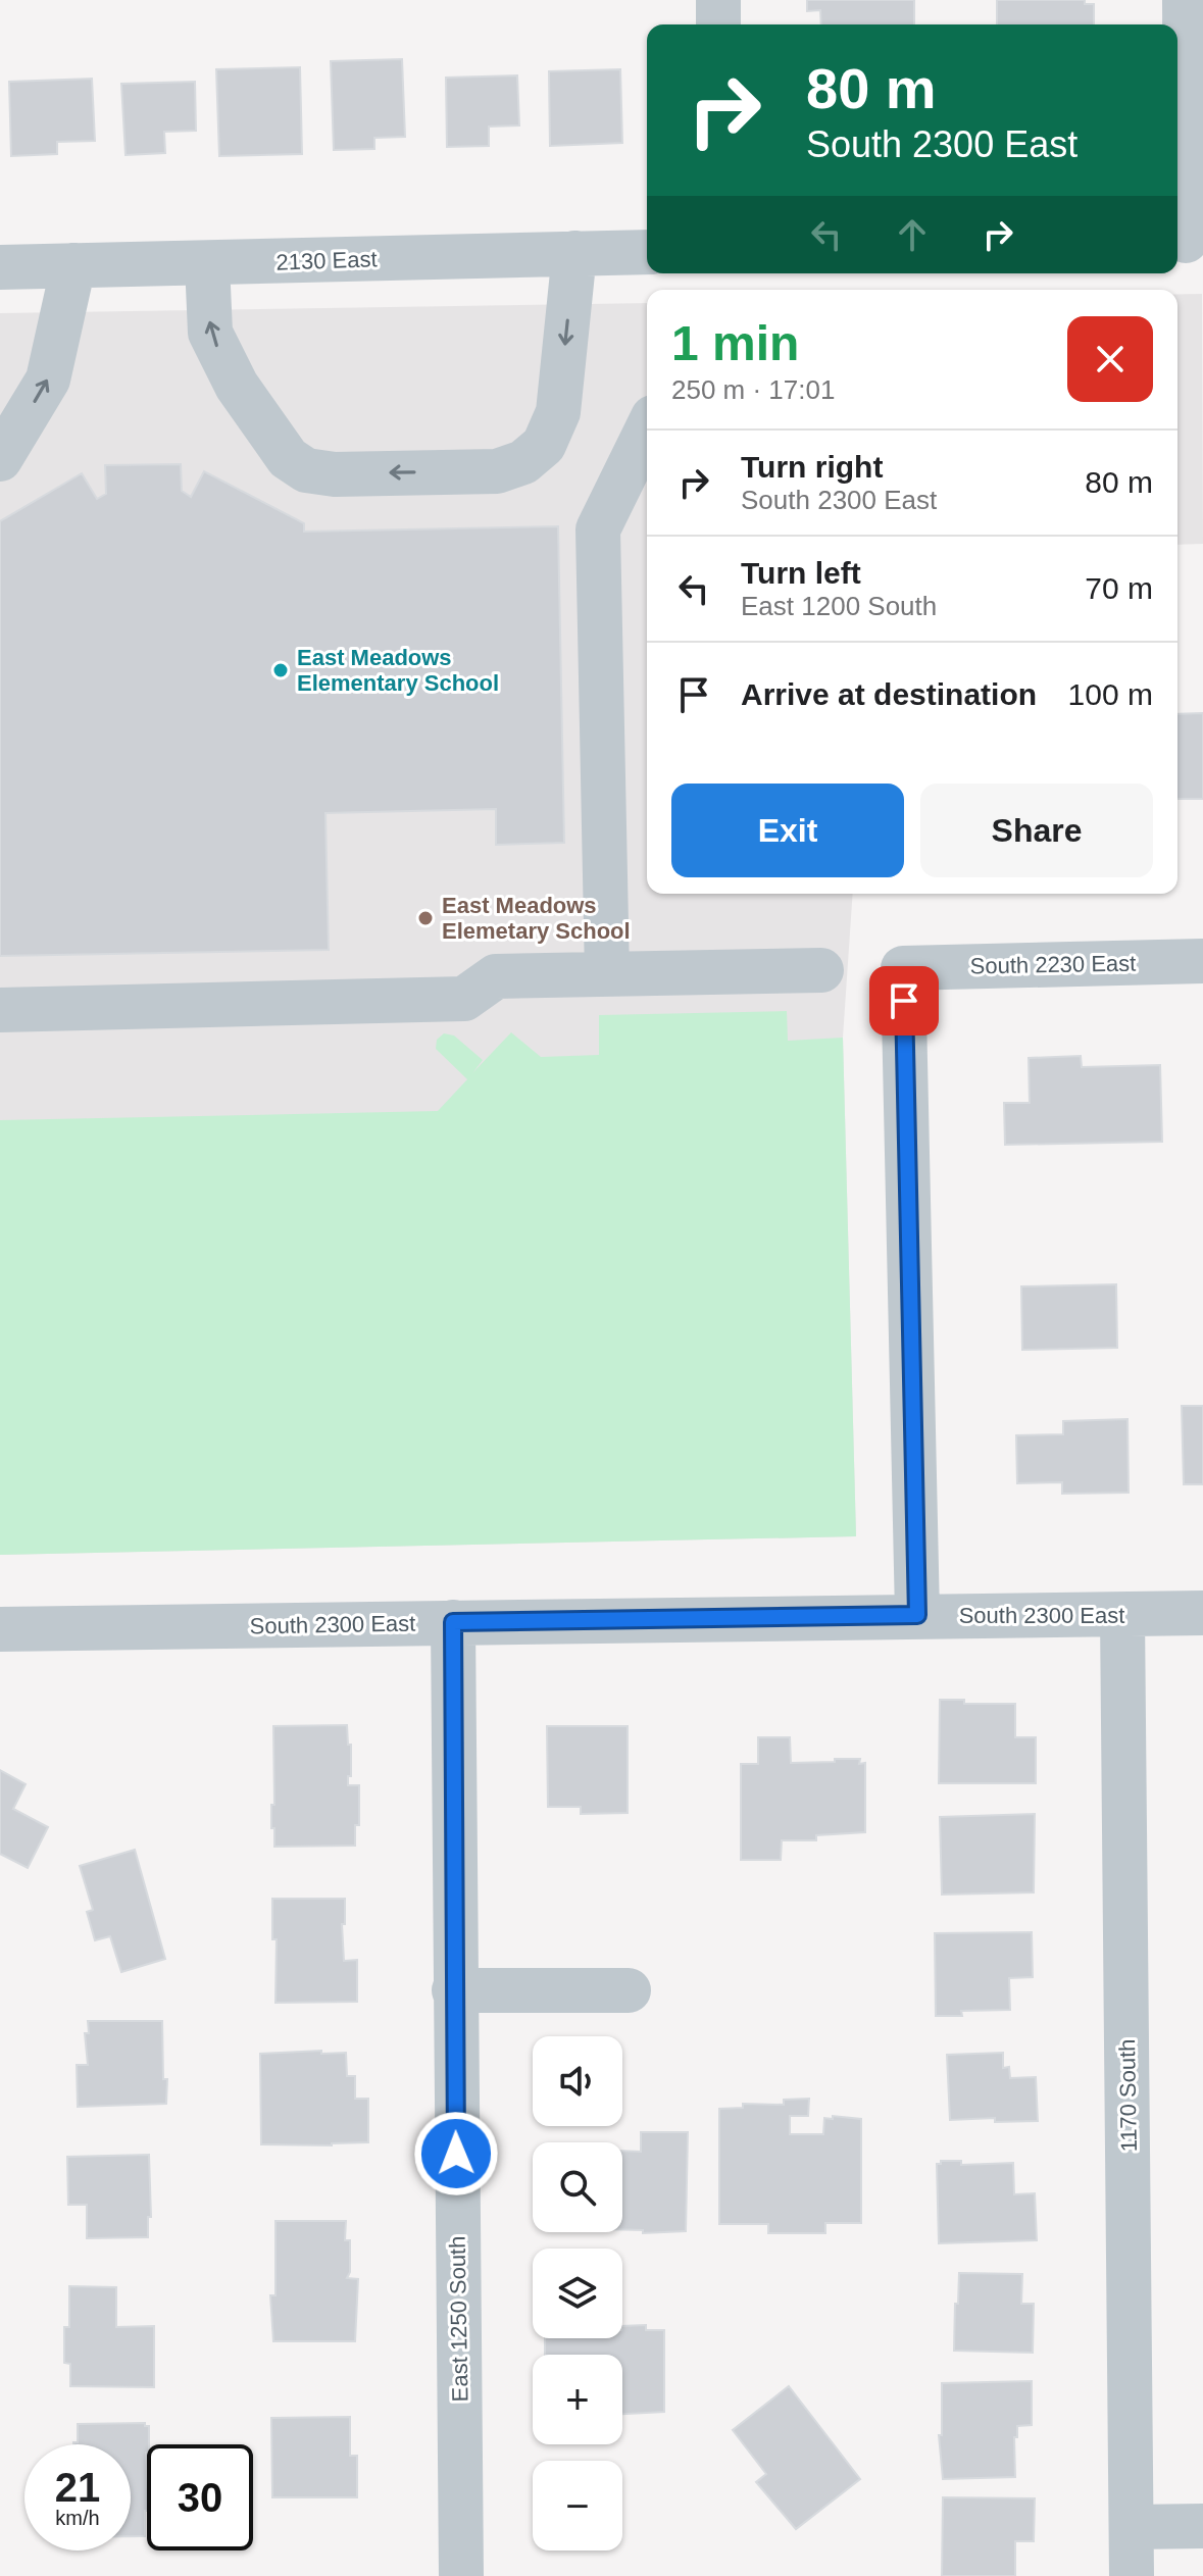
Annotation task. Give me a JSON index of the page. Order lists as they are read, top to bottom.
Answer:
{
  "streets": {
    "street": [
      "2130 East",
      "South 2230 East",
      "South 2300 East",
      "1170 South",
      "East 1250 South"
    ]
  },
  "crossings": [
    ["South 2230 East", "South 2300 East"],
    ["South 2300 East", "1170 South"],
    ["South 2300 East", "East 1250 South"]
  ],
  "places": ["East Meadows Elementary School", "East Meadows Elemetary School"],
  "page": {
    "turn": ["80 m", "South 2300 East"],
    "heading": ["1 min", "250 m · 17:01"],
    "list": [
      {
        "name": "Turn right",
        "note": "South 2300 East",
        "value": "80 m"
      },
      {
        "name": "Turn left",
        "note": "East 1200 South",
        "value": "70 m"
      },
      {
        "name": "Arrive at destination",
        "value": "100 m"
      }
    ],
    "buttons": ["Exit", "Share"],
    "map_buttons": ["+", "−"],
    "speed": "21 km/h",
    "limit": "30"
  }
}
